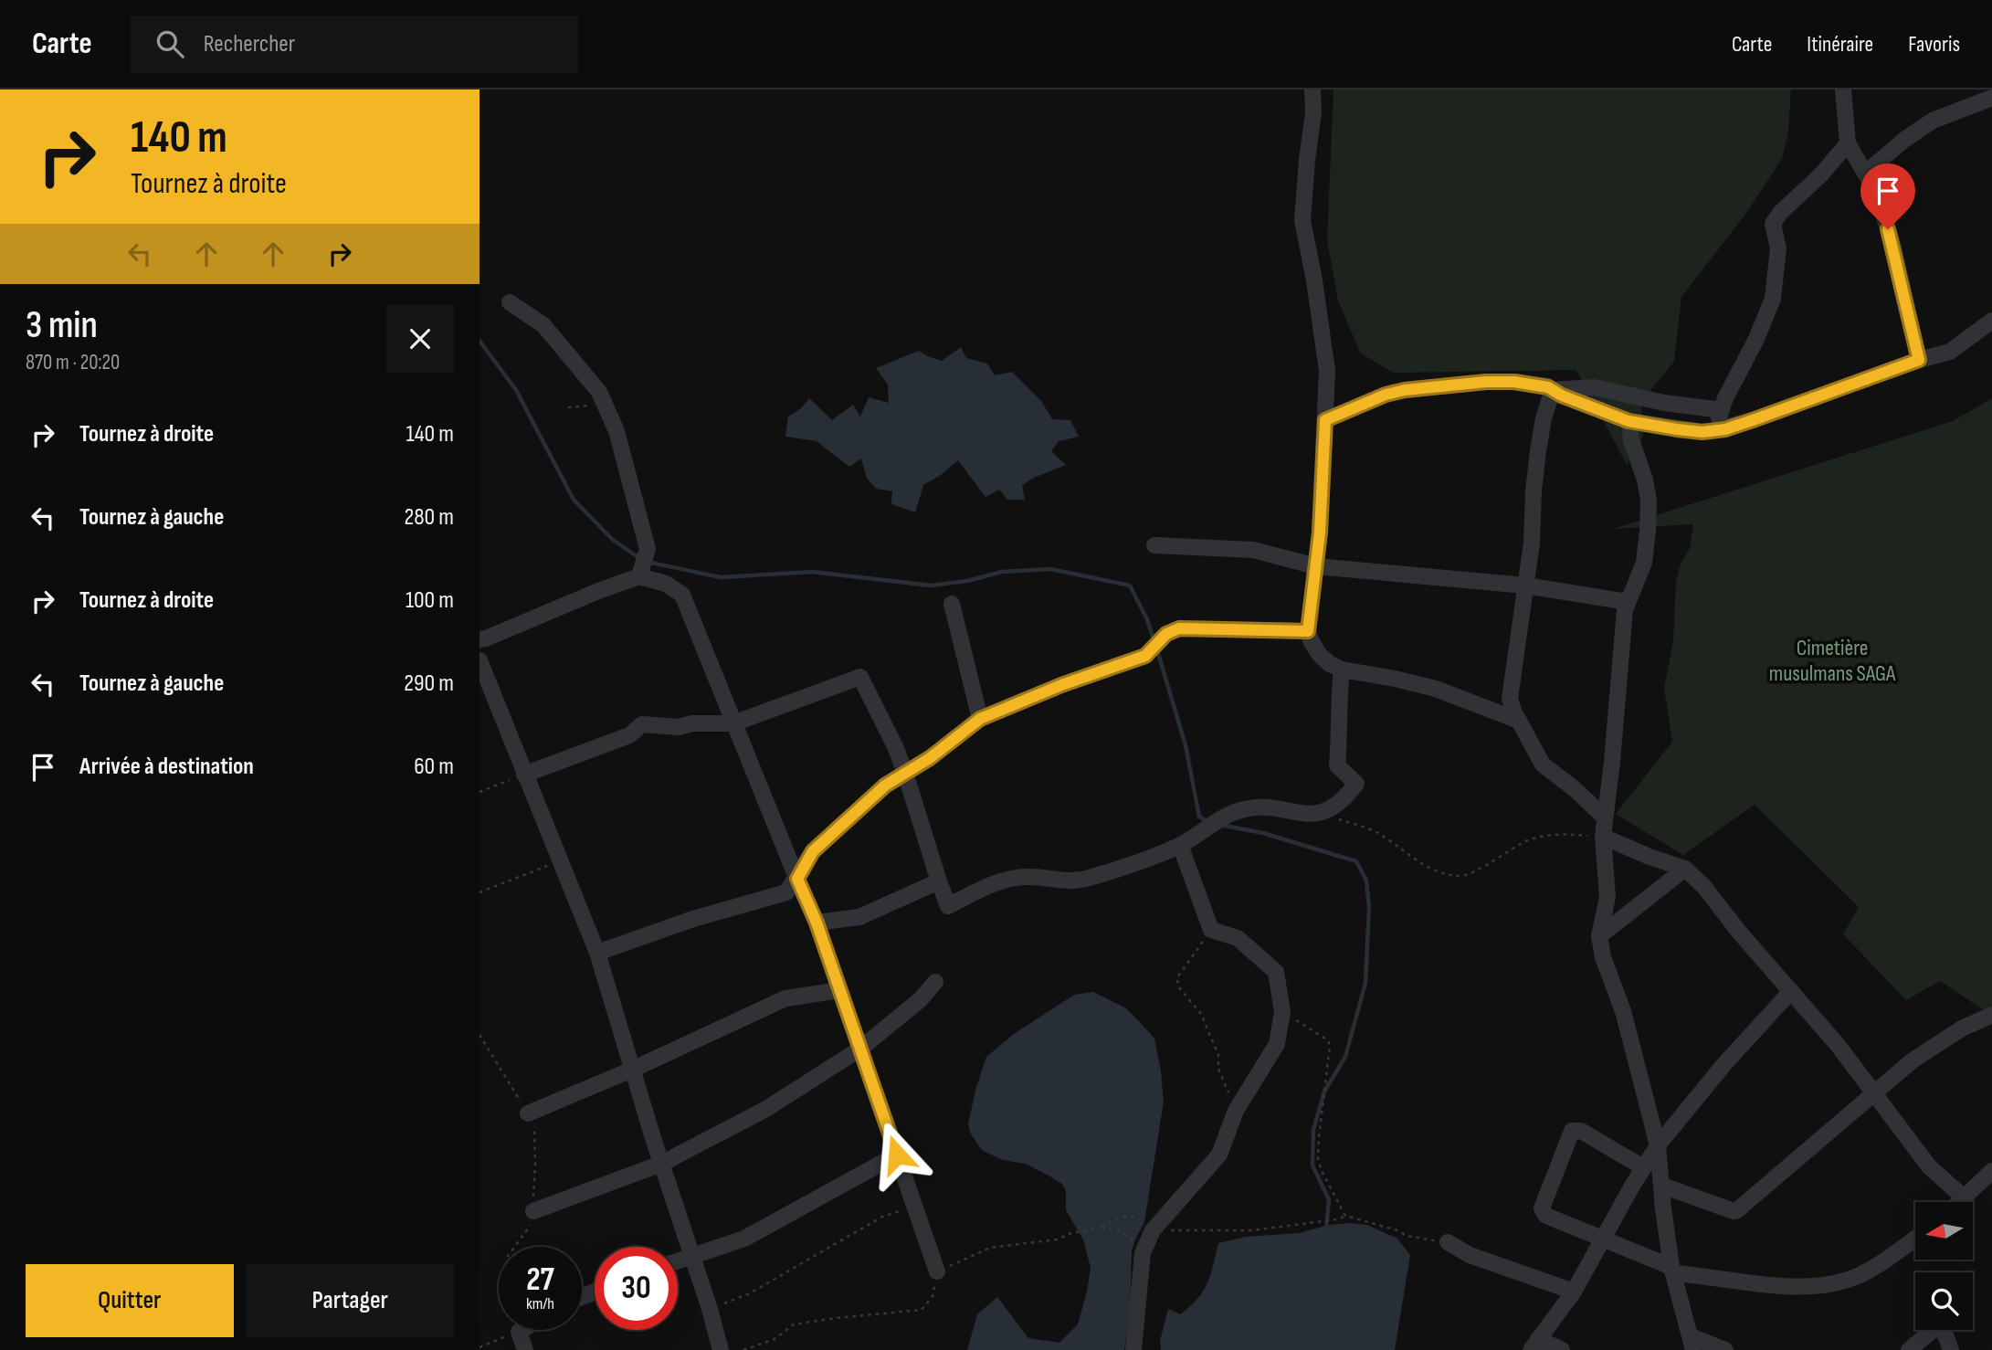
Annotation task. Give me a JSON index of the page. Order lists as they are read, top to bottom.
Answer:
{
  "parks": ["Cimetière musulmans SAGA"],
  "north": "left",
  "page": {
    "header": "Carte",
    "search": "Rechercher",
    "nav": ["Carte", "Itinéraire", "Favoris"],
    "turn": ["140 m", "Tournez à droite"],
    "heading": ["3 min", "870 m · 20:20"],
    "list": [
      {
        "name": "Tournez à droite",
        "value": "140 m"
      },
      {
        "name": "Tournez à gauche",
        "value": "280 m"
      },
      {
        "name": "Tournez à droite",
        "value": "100 m"
      },
      {
        "name": "Tournez à gauche",
        "value": "290 m"
      },
      {
        "name": "Arrivée à destination",
        "value": "60 m"
      }
    ],
    "speed": "27 km/h",
    "limit": "30",
    "buttons": ["Quitter", "Partager"]
  }
}
